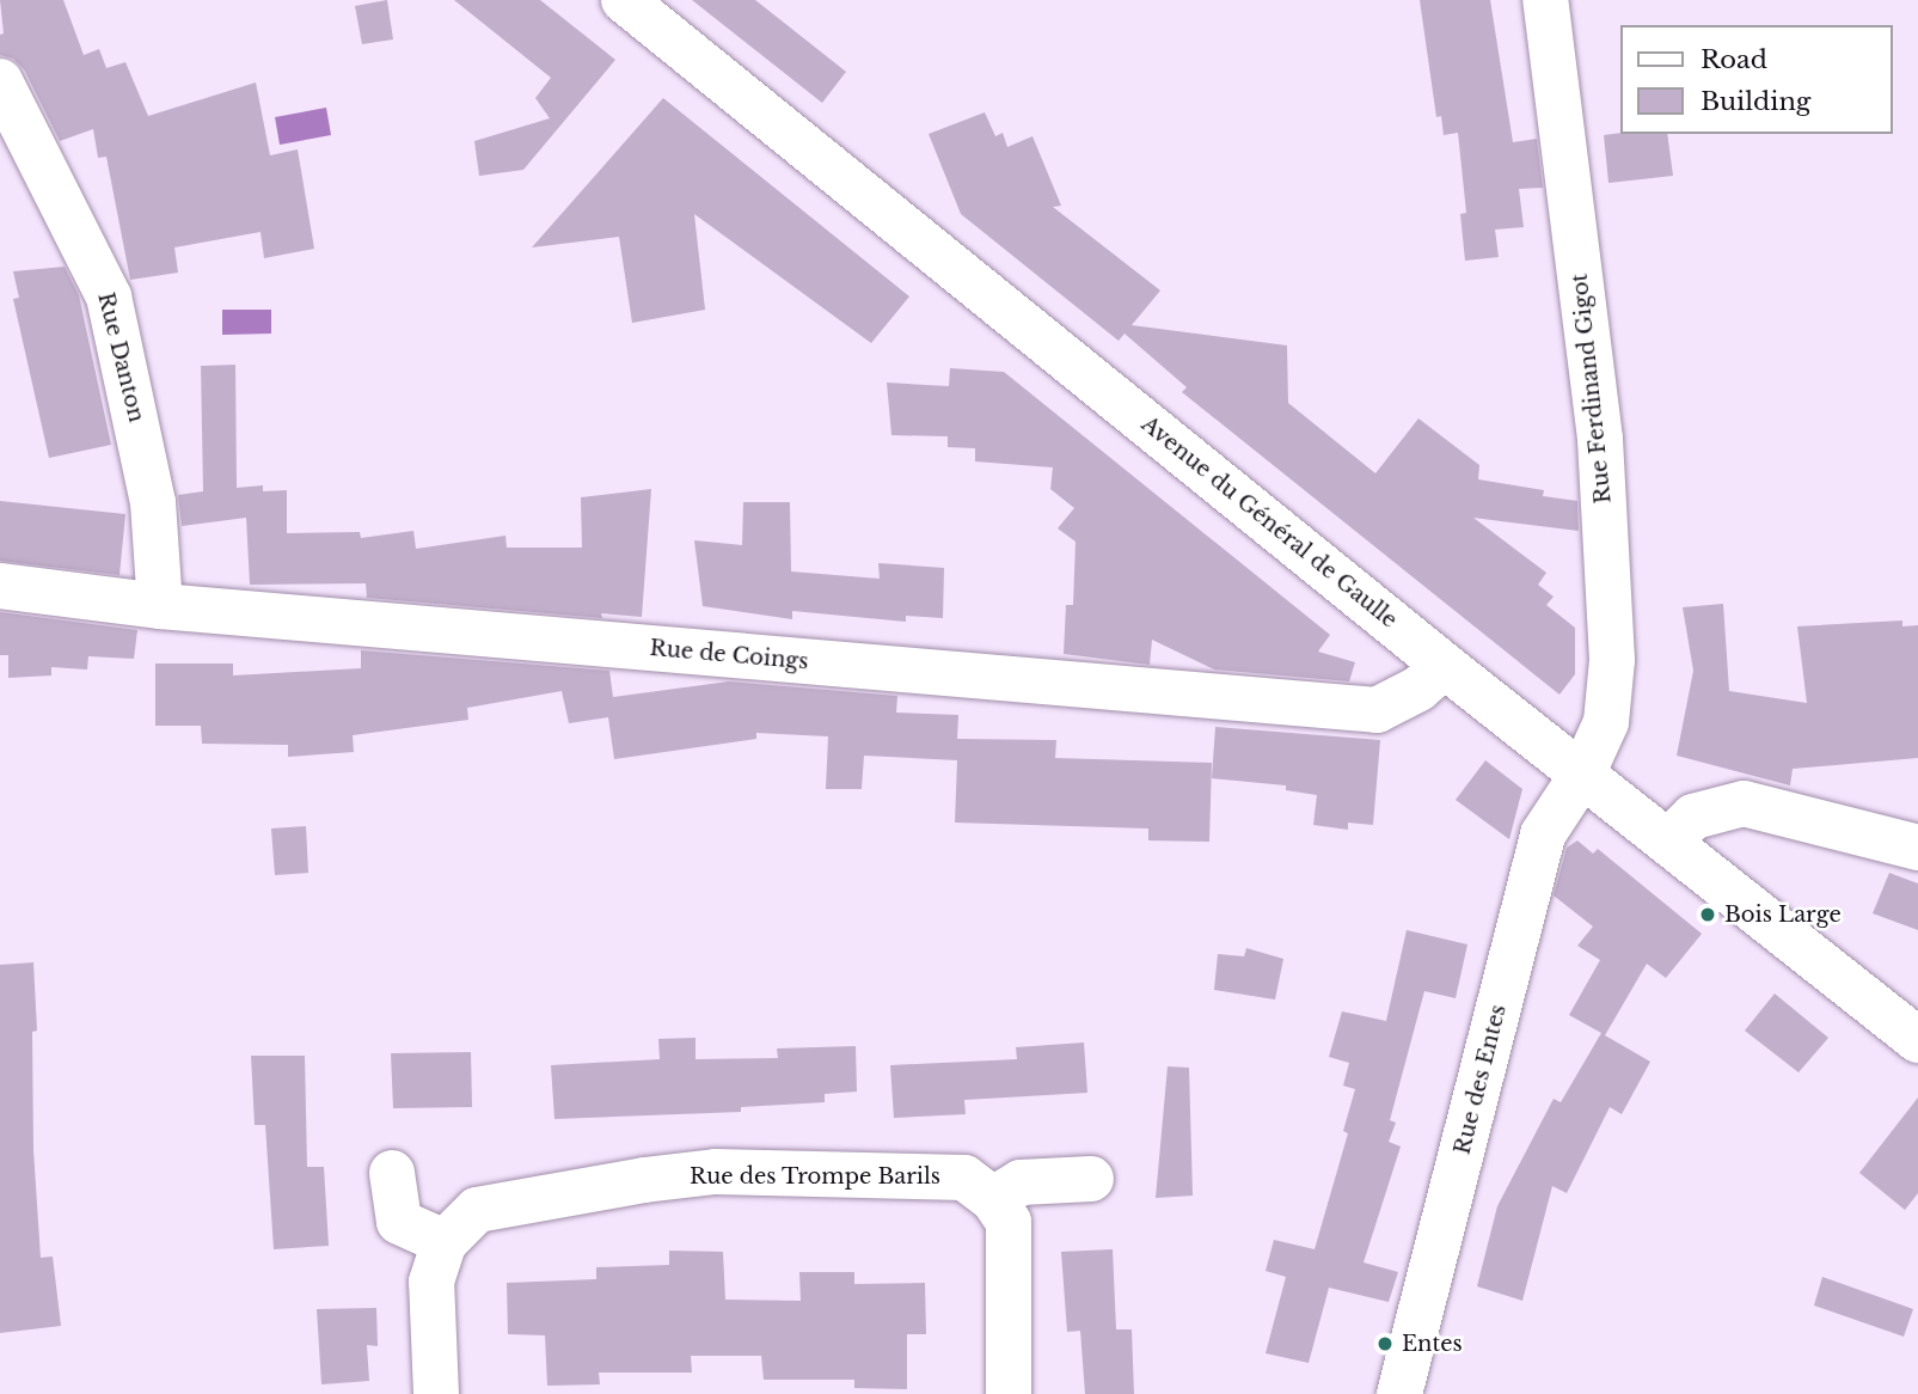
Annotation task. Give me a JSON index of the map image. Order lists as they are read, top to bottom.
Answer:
{
  "streets": {
    "street": [
      "Rue Danton",
      "Rue Ferdinand Gigot",
      "Avenue du Général de Gaulle",
      "Rue de Coings",
      "Rue des Entes",
      "Rue des Trompe Barils"
    ]
  },
  "crossings": [
    ["Rue Danton", "Rue de Coings"],
    ["Rue Ferdinand Gigot", "Avenue du Général de Gaulle"],
    ["Rue Ferdinand Gigot", "Rue des Entes"],
    ["Avenue du Général de Gaulle", "Rue de Coings"],
    ["Avenue du Général de Gaulle", "Rue des Entes"]
  ],
  "places": ["Bois Large", "Entes"],
  "legend": ["Road", "Building"]
}
